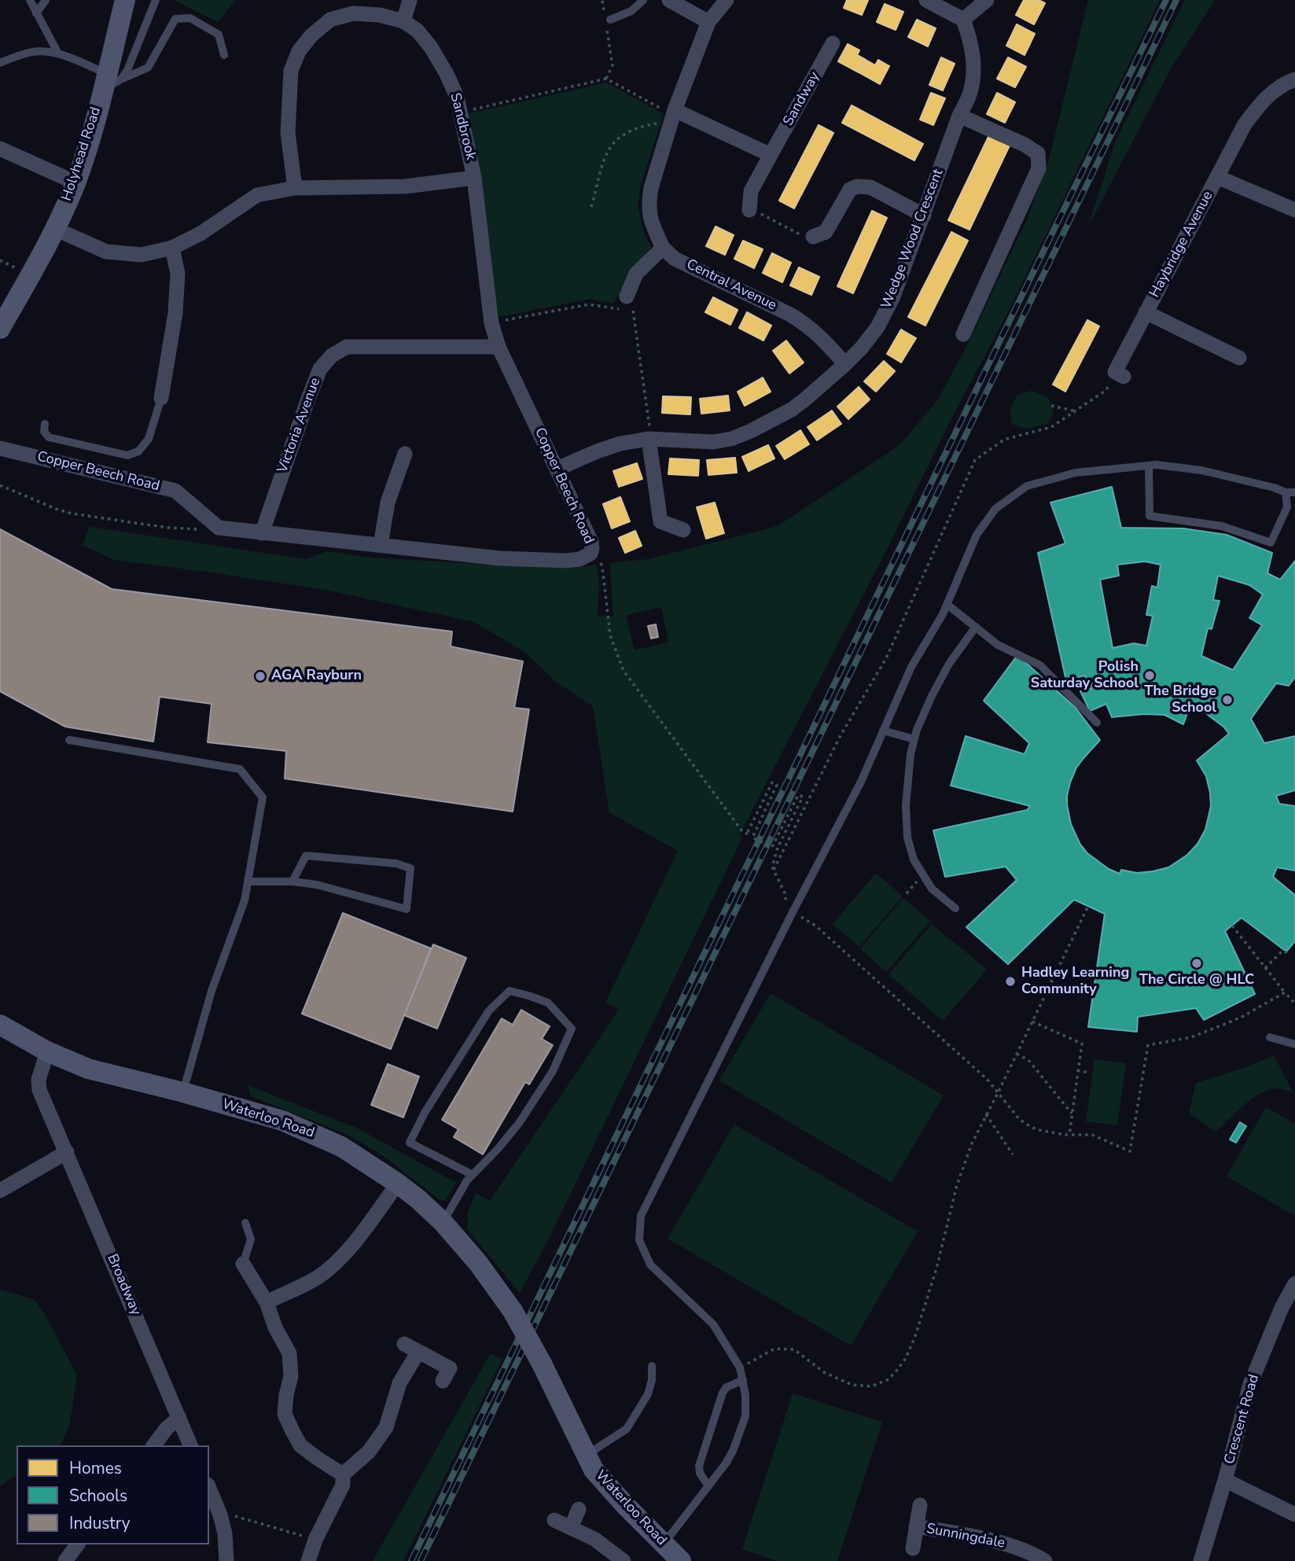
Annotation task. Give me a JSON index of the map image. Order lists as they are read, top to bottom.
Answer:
{
  "streets": {
    "street": [
      "Sandway",
      "Sandbrook",
      "Holyhead Road",
      "Wedge Wood Crescent",
      "Haybridge Avenue",
      "Central Avenue",
      "Victoria Avenue",
      "Copper Beech Road",
      "Waterloo Road",
      "Broadway",
      "Crescent Road",
      "Sunningdale"
    ]
  },
  "crossings": [
    ["Sandbrook", "Holyhead Road"],
    ["Sandbrook", "Victoria Avenue"],
    ["Sandbrook", "Copper Beech Road"],
    ["Wedge Wood Crescent", "Central Avenue"],
    ["Wedge Wood Crescent", "Copper Beech Road"],
    ["Victoria Avenue", "Copper Beech Road"],
    ["Waterloo Road", "Broadway"]
  ],
  "places": [
    "Polish Saturday School",
    "AGA Rayburn",
    "The Bridge School",
    "The Circle @ HLC",
    "Hadley Learning Community"
  ],
  "legend": ["Homes", "Schools", "Industry"]
}
